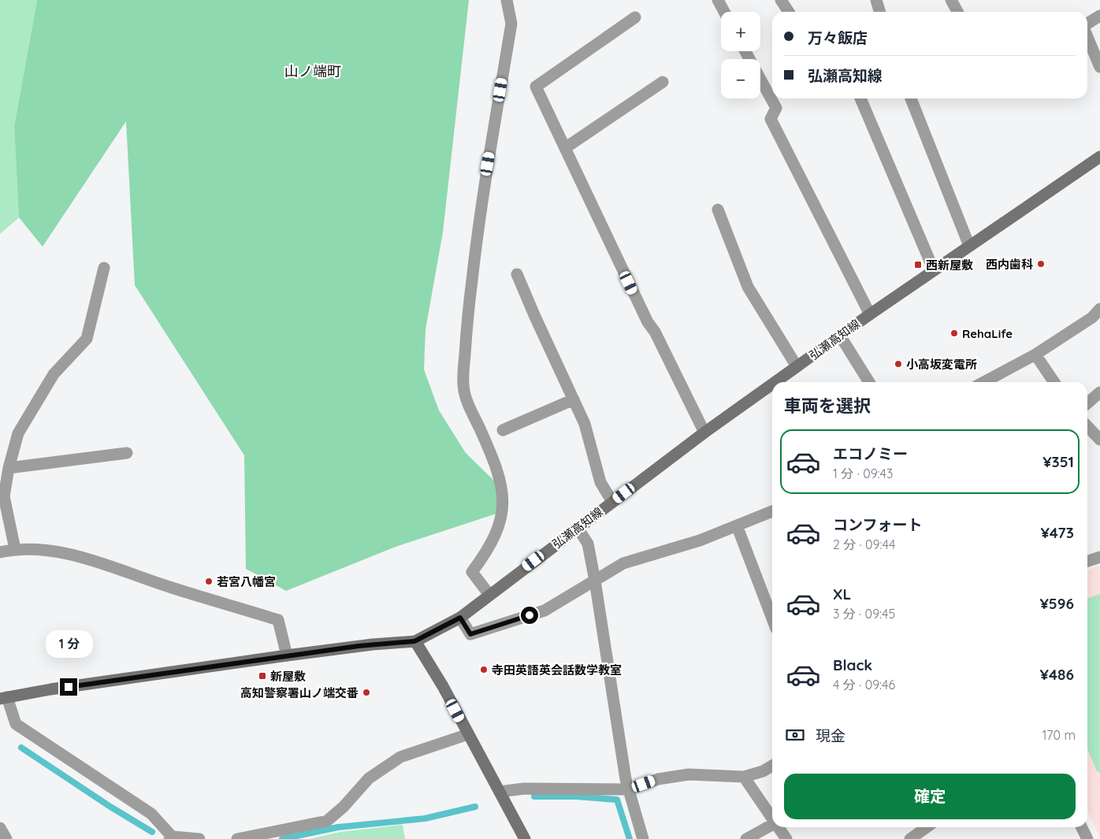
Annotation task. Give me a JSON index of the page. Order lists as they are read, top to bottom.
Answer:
{
  "streets": {
    "main road": ["弘瀬高知線"]
  },
  "districts": ["山ノ端町"],
  "places": {
    "other": [
      "西内歯科",
      "RehaLife",
      "小高坂変電所",
      "若宮八幡宮",
      "寺田英語英会話数学教室",
      "高知警察署山ノ端交番"
    ],
    "transit": ["西新屋敷", "新屋敷"]
  },
  "page": {
    "map_buttons": ["+", "−"],
    "banner": ["万々飯店", "弘瀬高知線"],
    "heading": "車両を選択",
    "list": [
      {
        "name": "エコノミー",
        "note": "1 分 · 09:43",
        "value": "¥351"
      },
      {
        "name": "コンフォート",
        "note": "2 分 · 09:44",
        "value": "¥473"
      },
      {
        "name": "XL",
        "note": "3 分 · 09:45",
        "value": "¥596"
      },
      {
        "name": "Black",
        "note": "4 分 · 09:46",
        "value": "¥486"
      }
    ],
    "bubble": "1 分",
    "pay": ["現金", "170 m"],
    "buttons": "確定"
  }
}
